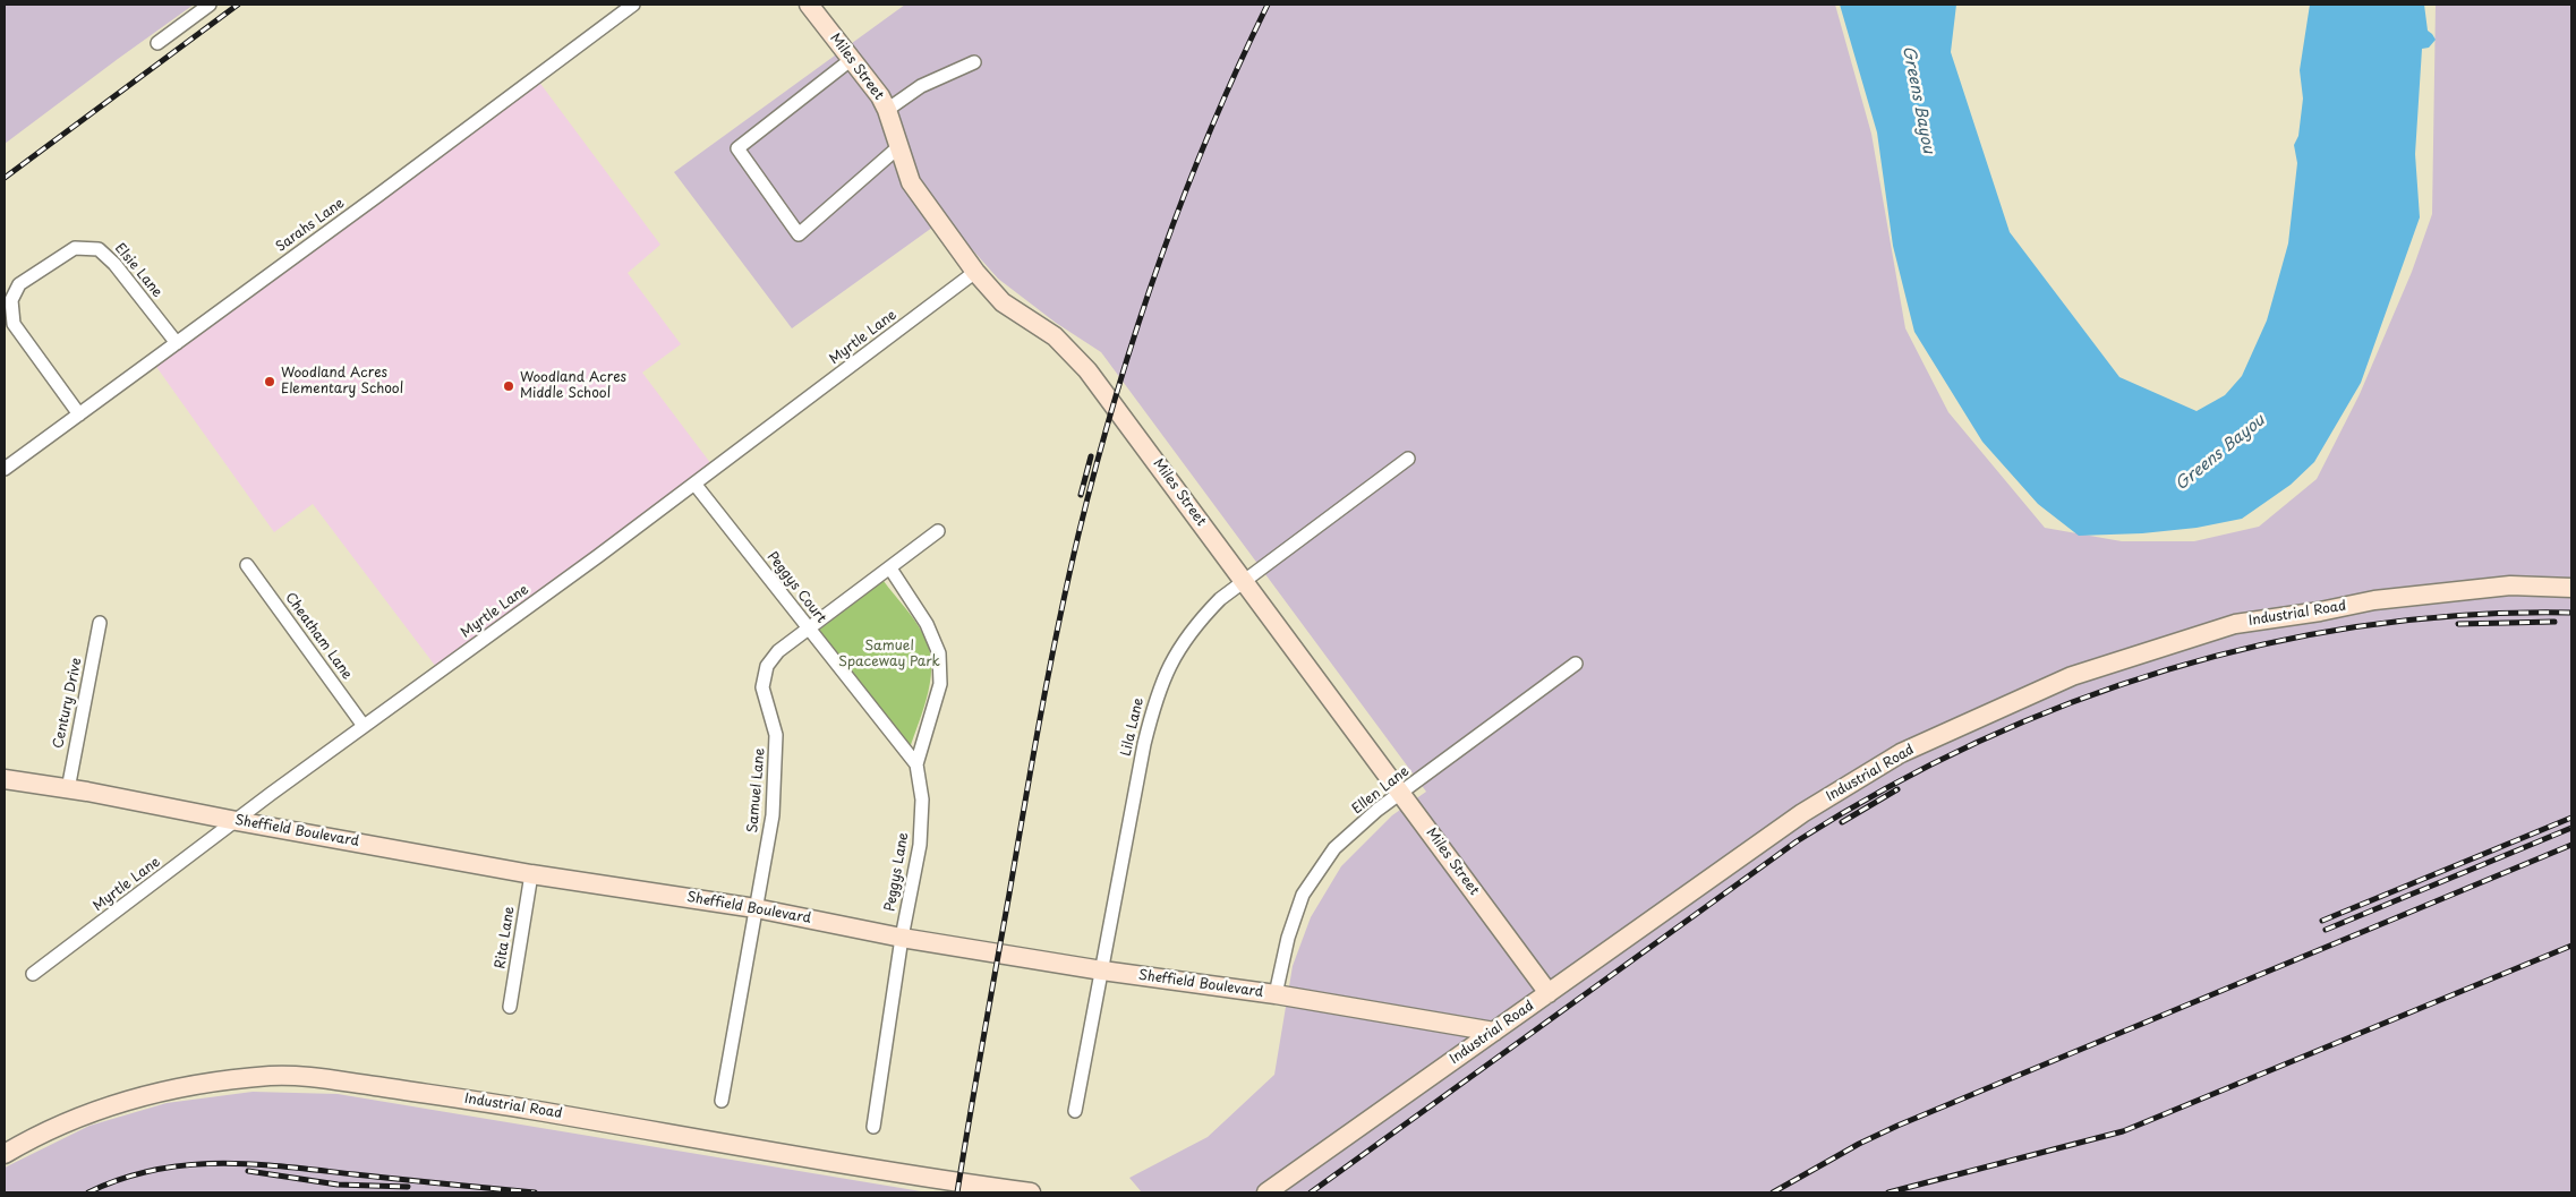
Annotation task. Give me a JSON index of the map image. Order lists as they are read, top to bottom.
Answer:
{
  "streets": {
    "street": [
      "Miles Street",
      "Sarahs Lane",
      "Elsie Lane",
      "Myrtle Lane",
      "Peggys Court",
      "Industrial Road",
      "Cheatham Lane",
      "Century Drive",
      "Lila Lane",
      "Samuel Lane",
      "Ellen Lane",
      "Sheffield Boulevard",
      "Peggys Lane",
      "Rita Lane"
    ]
  },
  "crossings": [
    ["Miles Street", "Myrtle Lane"],
    ["Miles Street", "Industrial Road"],
    ["Miles Street", "Lila Lane"],
    ["Miles Street", "Ellen Lane"],
    ["Sarahs Lane", "Elsie Lane"],
    ["Myrtle Lane", "Peggys Court"],
    ["Myrtle Lane", "Cheatham Lane"],
    ["Myrtle Lane", "Sheffield Boulevard"],
    ["Peggys Court", "Samuel Lane"],
    ["Peggys Court", "Peggys Lane"],
    ["Industrial Road", "Sheffield Boulevard"],
    ["Century Drive", "Sheffield Boulevard"],
    ["Lila Lane", "Sheffield Boulevard"],
    ["Samuel Lane", "Sheffield Boulevard"],
    ["Samuel Lane", "Peggys Lane"],
    ["Ellen Lane", "Sheffield Boulevard"],
    ["Sheffield Boulevard", "Peggys Lane"],
    ["Sheffield Boulevard", "Rita Lane"]
  ],
  "water": ["Greens Bayou"],
  "parks": ["Samuel Spaceway Park"],
  "places": ["Woodland Acres Elementary School", "Woodland Acres Middle School"]
}
